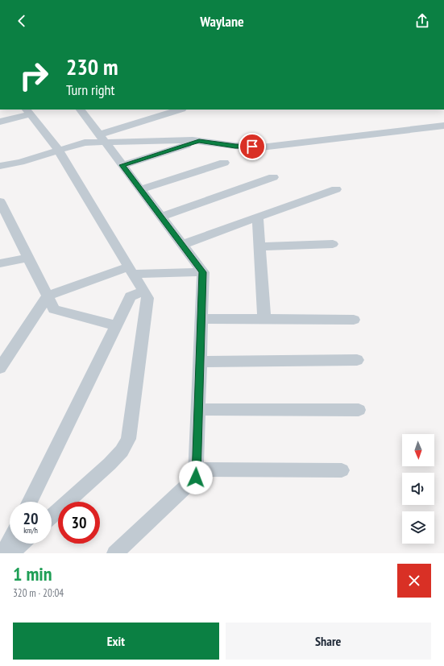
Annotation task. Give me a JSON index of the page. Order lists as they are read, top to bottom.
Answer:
{
  "north": "bottom",
  "page": {
    "header": "Waylane",
    "turn": ["230 m", "Turn right"],
    "speed": "20 km/h",
    "limit": "30",
    "heading": ["1 min", "320 m · 20:04"],
    "buttons": ["Exit", "Share"]
  }
}
